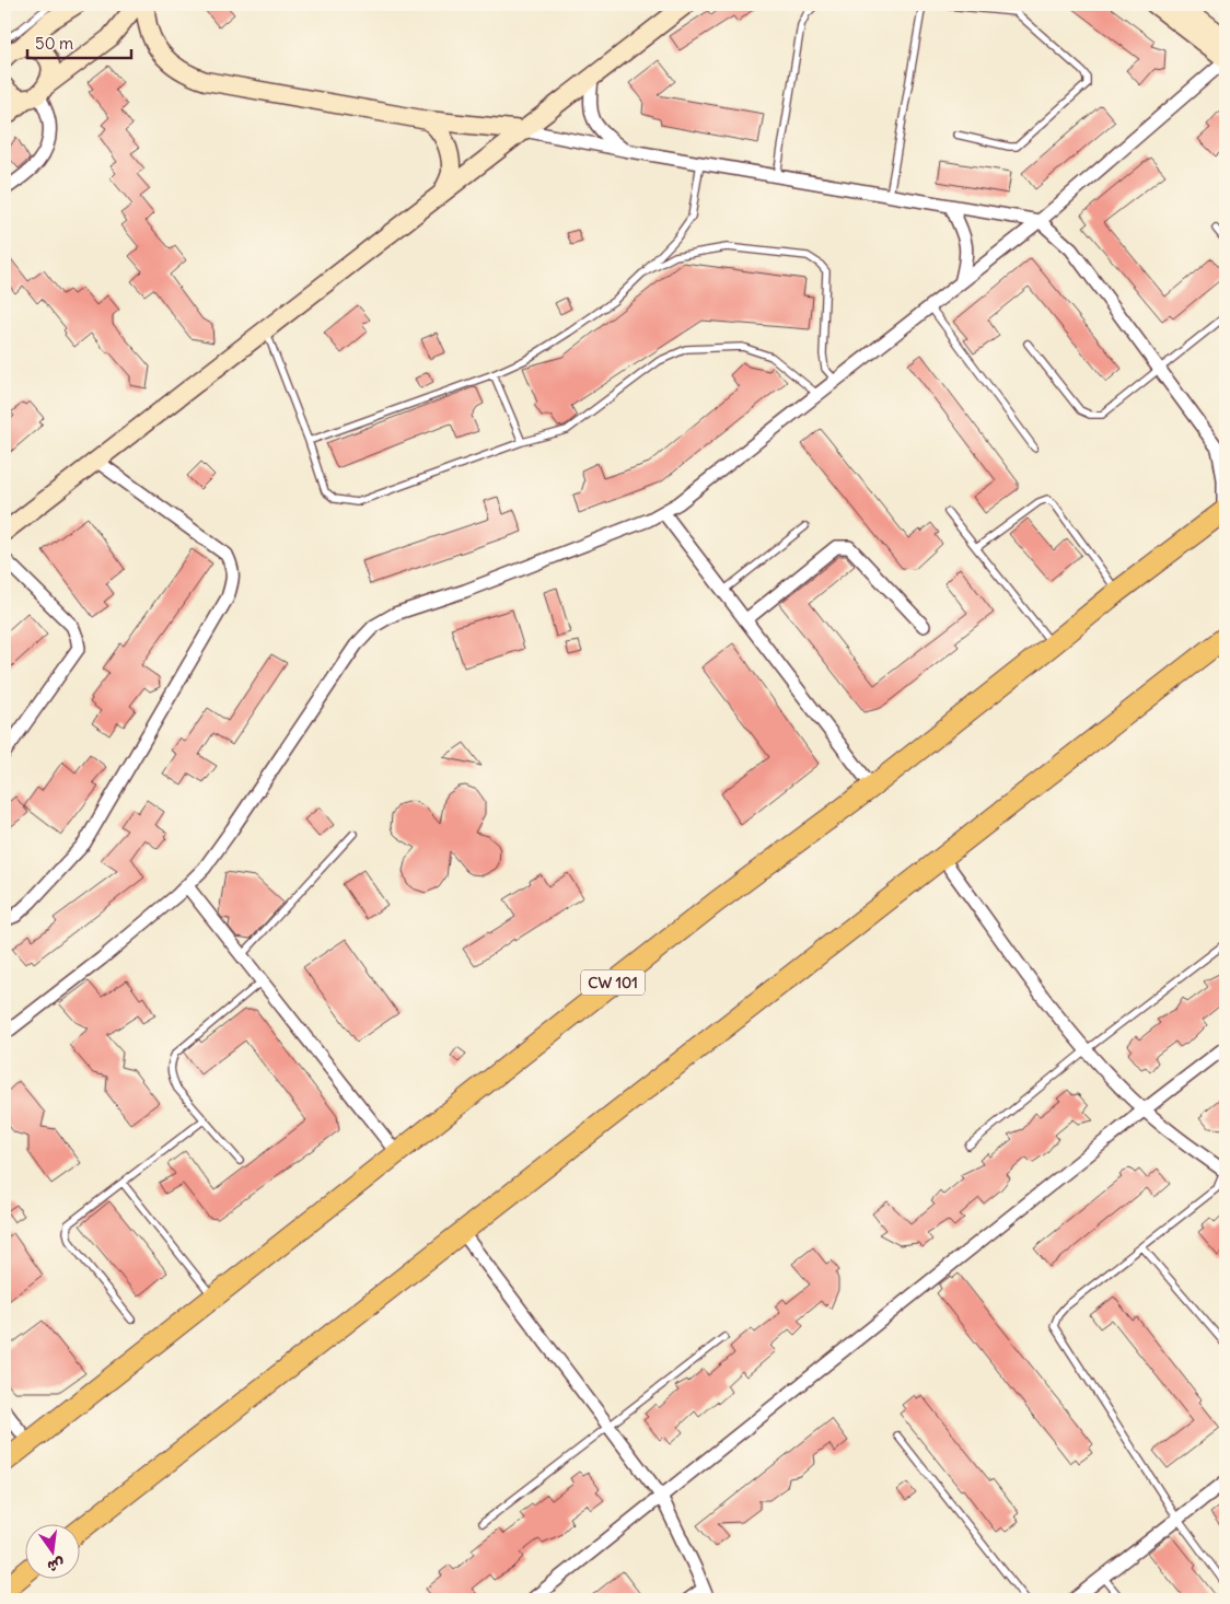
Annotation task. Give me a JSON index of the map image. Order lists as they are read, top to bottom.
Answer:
{
  "streets": {
    "main road": ["CW 101"]
  },
  "scale_bar": "50 m",
  "north": "bottom"
}
